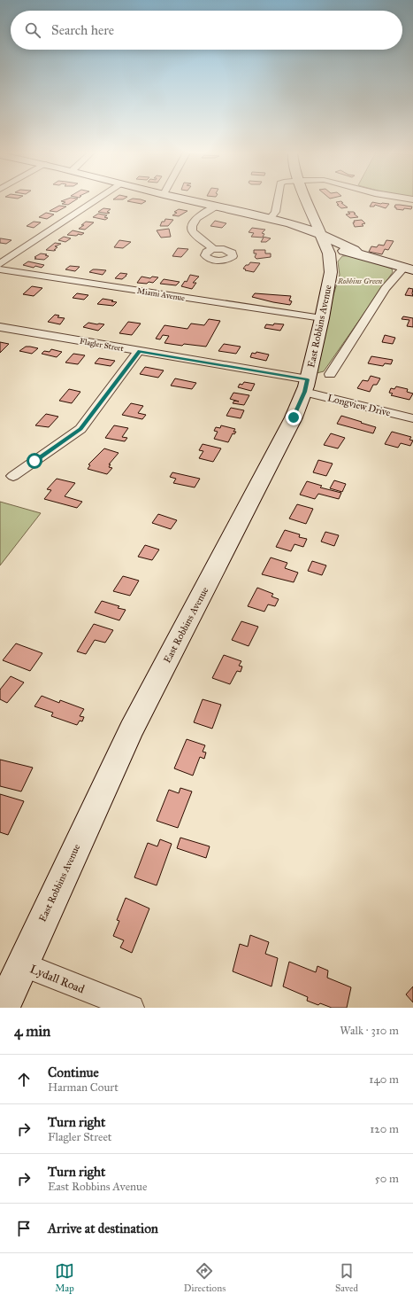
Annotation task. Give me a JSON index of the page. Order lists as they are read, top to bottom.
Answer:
{
  "streets": {
    "main road": ["East Robbins Avenue"],
    "street": [
      "Miami Avenue",
      "Flagler Street",
      "Longview Drive",
      "Lydall Road"
    ]
  },
  "crossings": [
    ["Miami Avenue", "East Robbins Avenue"],
    ["East Robbins Avenue", "Flagler Street"],
    ["East Robbins Avenue", "Longview Drive"],
    ["East Robbins Avenue", "Lydall Road"],
    ["Flagler Street", "Longview Drive"]
  ],
  "parks": ["Robbins Green"],
  "page": {
    "search": "Search here",
    "heading": ["4 min", "Walk · 310 m"],
    "list": [
      ["Continue", "Harman Court", "140 m"],
      ["Turn right", "Flagler Street", "120 m"],
      ["Turn right", "East Robbins Avenue", "50 m"],
      "Arrive at destination"
    ],
    "nav": ["Map", "Directions", "Saved"]
  }
}
